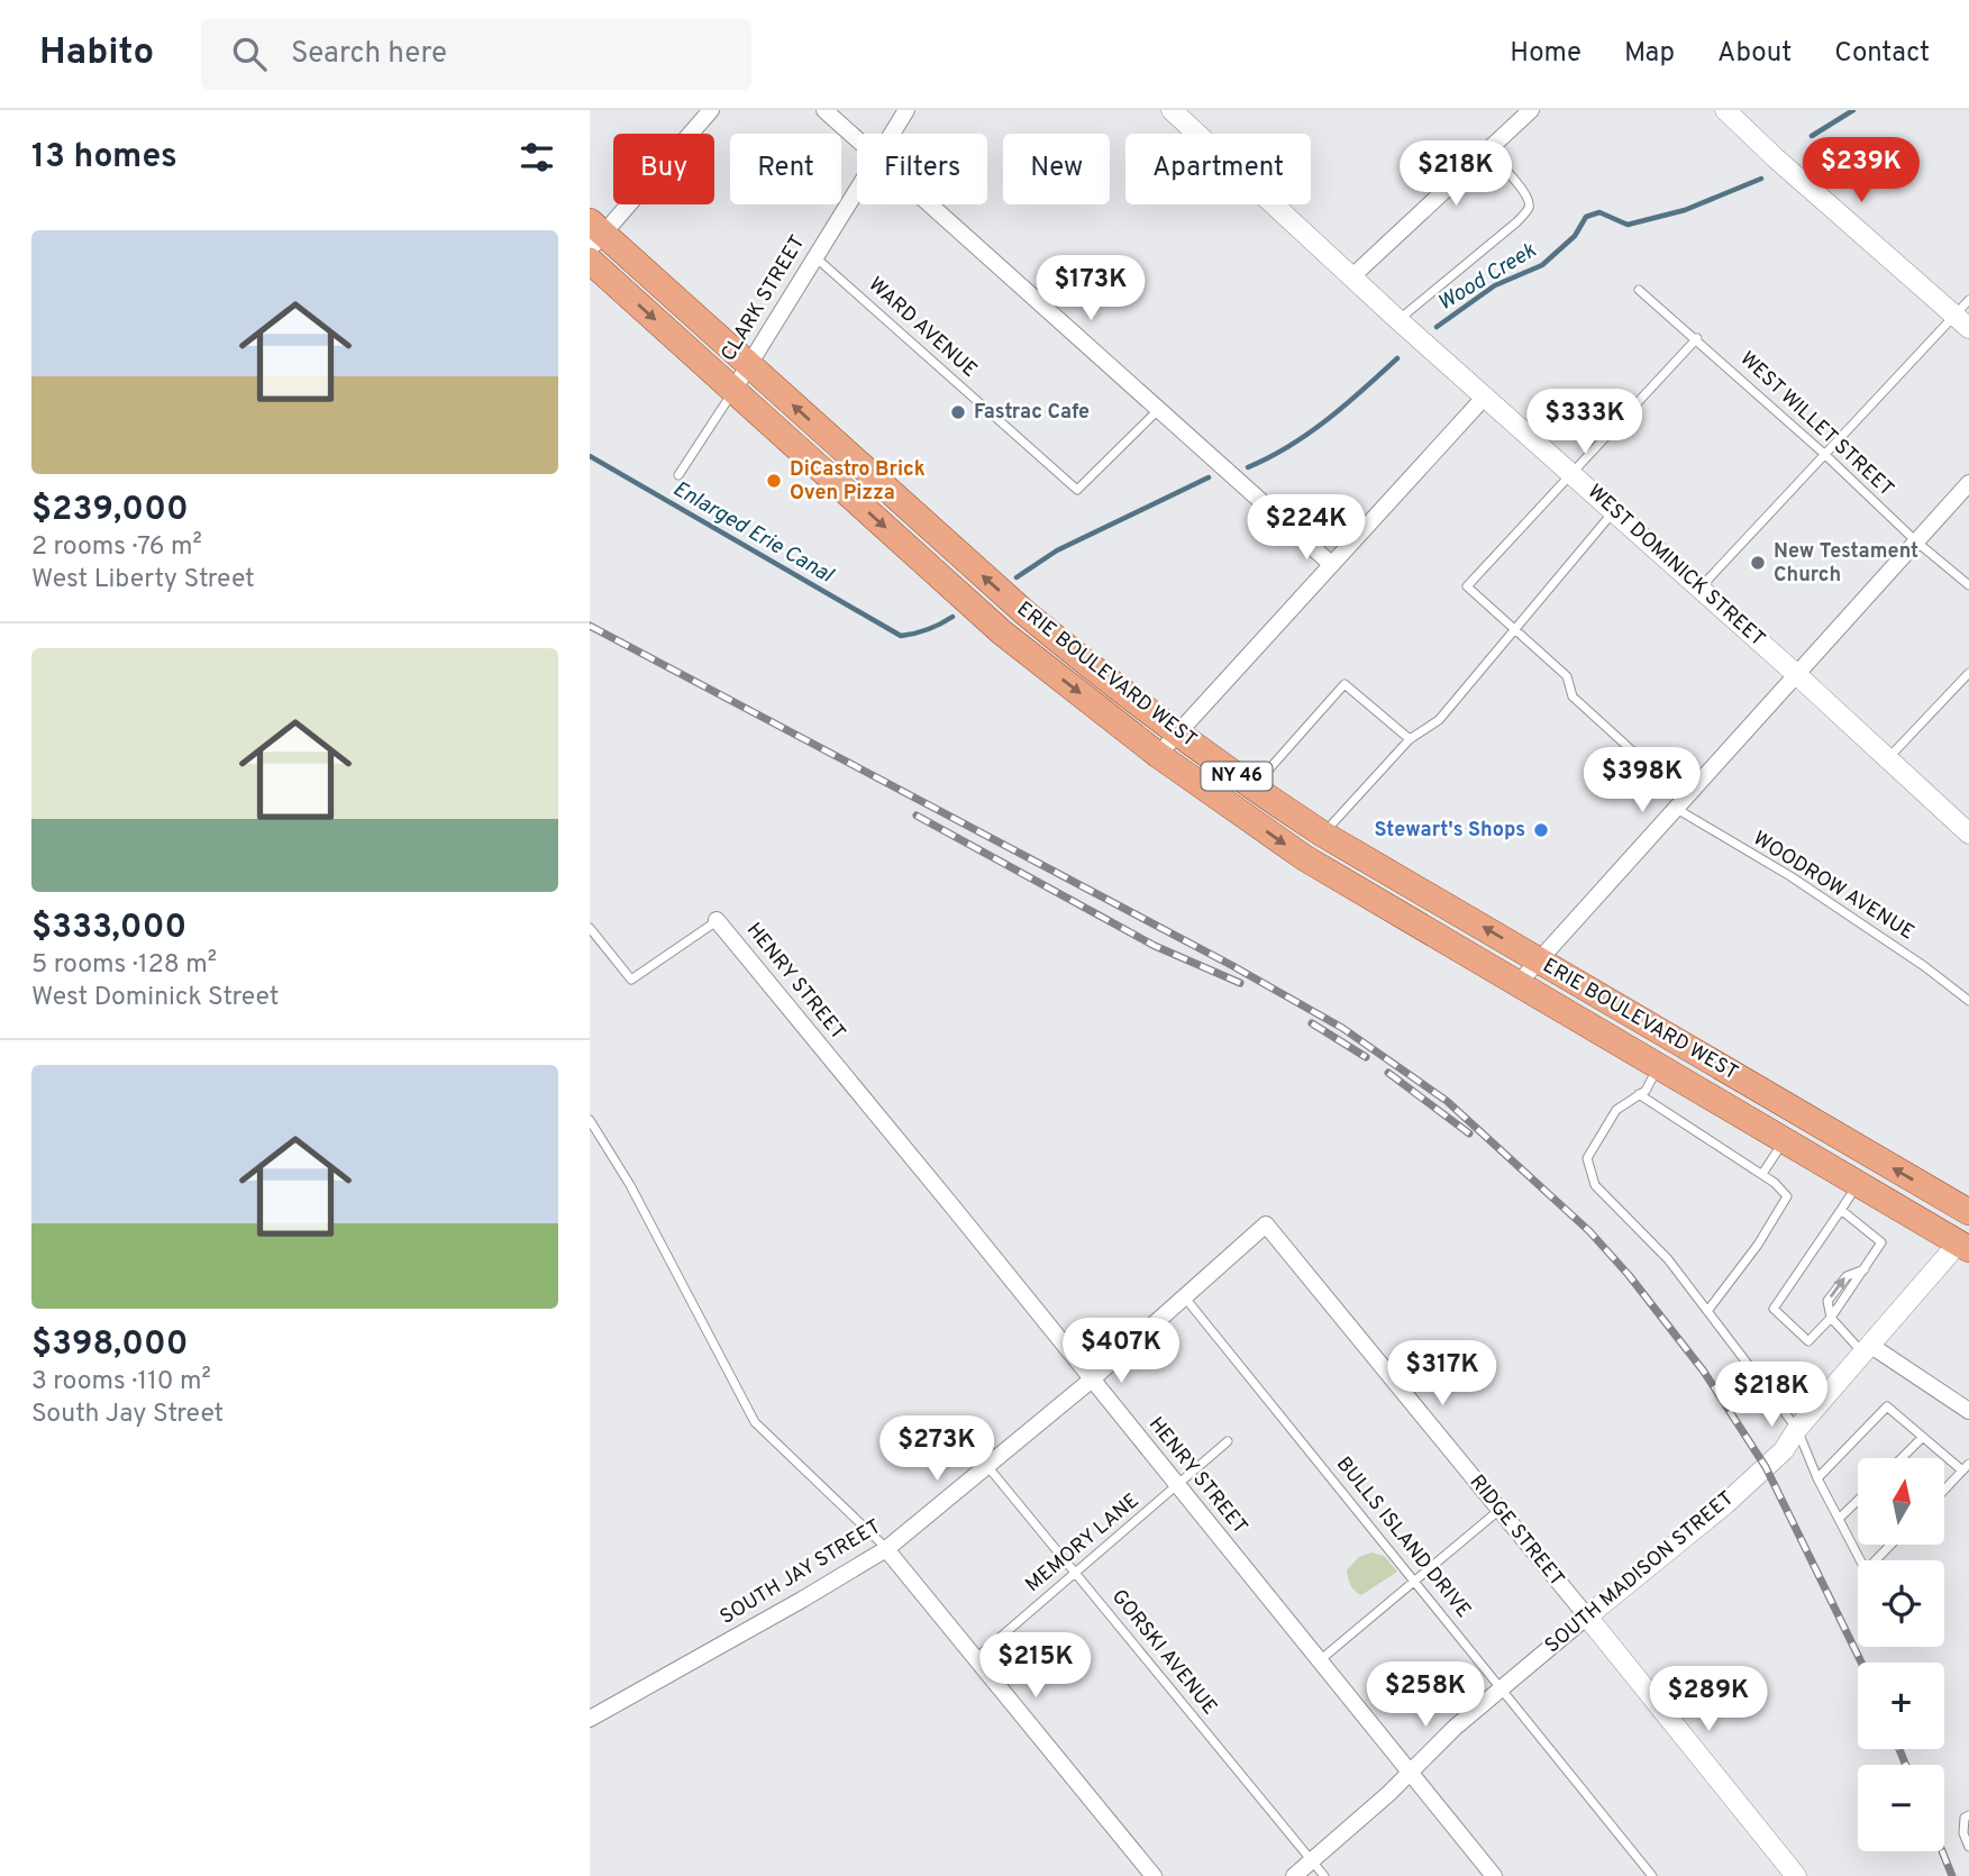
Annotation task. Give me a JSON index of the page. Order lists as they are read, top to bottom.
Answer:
{
  "streets": {
    "main road": ["ERIE BOULEVARD WEST", "NY 46"],
    "street": [
      "CLARK STREET",
      "WEST DOMINICK STREET",
      "HENRY STREET",
      "RIDGE STREET",
      "SOUTH JAY STREET",
      "SOUTH MADISON STREET"
    ],
    "lane": [
      "WARD AVENUE",
      "WEST WILLET STREET",
      "WOODROW AVENUE",
      "BULLS ISLAND DRIVE",
      "MEMORY LANE",
      "GORSKI AVENUE"
    ]
  },
  "crossings": [
    ["CLARK STREET", "WARD AVENUE"],
    ["CLARK STREET", "ERIE BOULEVARD WEST"],
    ["WEST DOMINICK STREET", "WOODROW AVENUE"],
    ["ERIE BOULEVARD WEST", "SOUTH MADISON STREET"],
    ["HENRY STREET", "MEMORY LANE"],
    ["HENRY STREET", "SOUTH JAY STREET"],
    ["HENRY STREET", "SOUTH MADISON STREET"],
    ["RIDGE STREET", "SOUTH JAY STREET"],
    ["RIDGE STREET", "SOUTH MADISON STREET"],
    ["BULLS ISLAND DRIVE", "SOUTH JAY STREET"],
    ["BULLS ISLAND DRIVE", "SOUTH MADISON STREET"],
    ["MEMORY LANE", "GORSKI AVENUE"],
    ["SOUTH JAY STREET", "GORSKI AVENUE"],
    ["SOUTH MADISON STREET", "GORSKI AVENUE"]
  ],
  "water": ["Wood Creek", "Enlarged Erie Canal"],
  "places": [
    "Fastrac Cafe",
    "DiCastro Brick Oven Pizza",
    "New Testament Church",
    "Stewart's Shops"
  ],
  "north": "top",
  "page": {
    "header": "Habito",
    "search": "Search here",
    "nav": [
      "Home",
      "Map",
      "About",
      "Contact"
    ],
    "heading": "13 homes",
    "chip": [
      "Buy",
      "Rent",
      "Filters",
      "New",
      "Apartment"
    ],
    "price": [
      "$239K",
      "$218K",
      "$173K",
      "$333K",
      "$224K",
      "$398K",
      "$407K",
      "$317K",
      "$218K",
      "$273K",
      "$215K",
      "$258K",
      "$289K"
    ],
    "list": [
      {
        "name": "$239,000",
        "note": "2 rooms · 76 m² · West Liberty Street"
      },
      {
        "name": "$333,000",
        "note": "5 rooms · 128 m² · West Dominick Street"
      },
      {
        "name": "$398,000",
        "note": "3 rooms · 110 m² · South Jay Street"
      }
    ],
    "map_buttons": ["+", "−"]
  }
}
